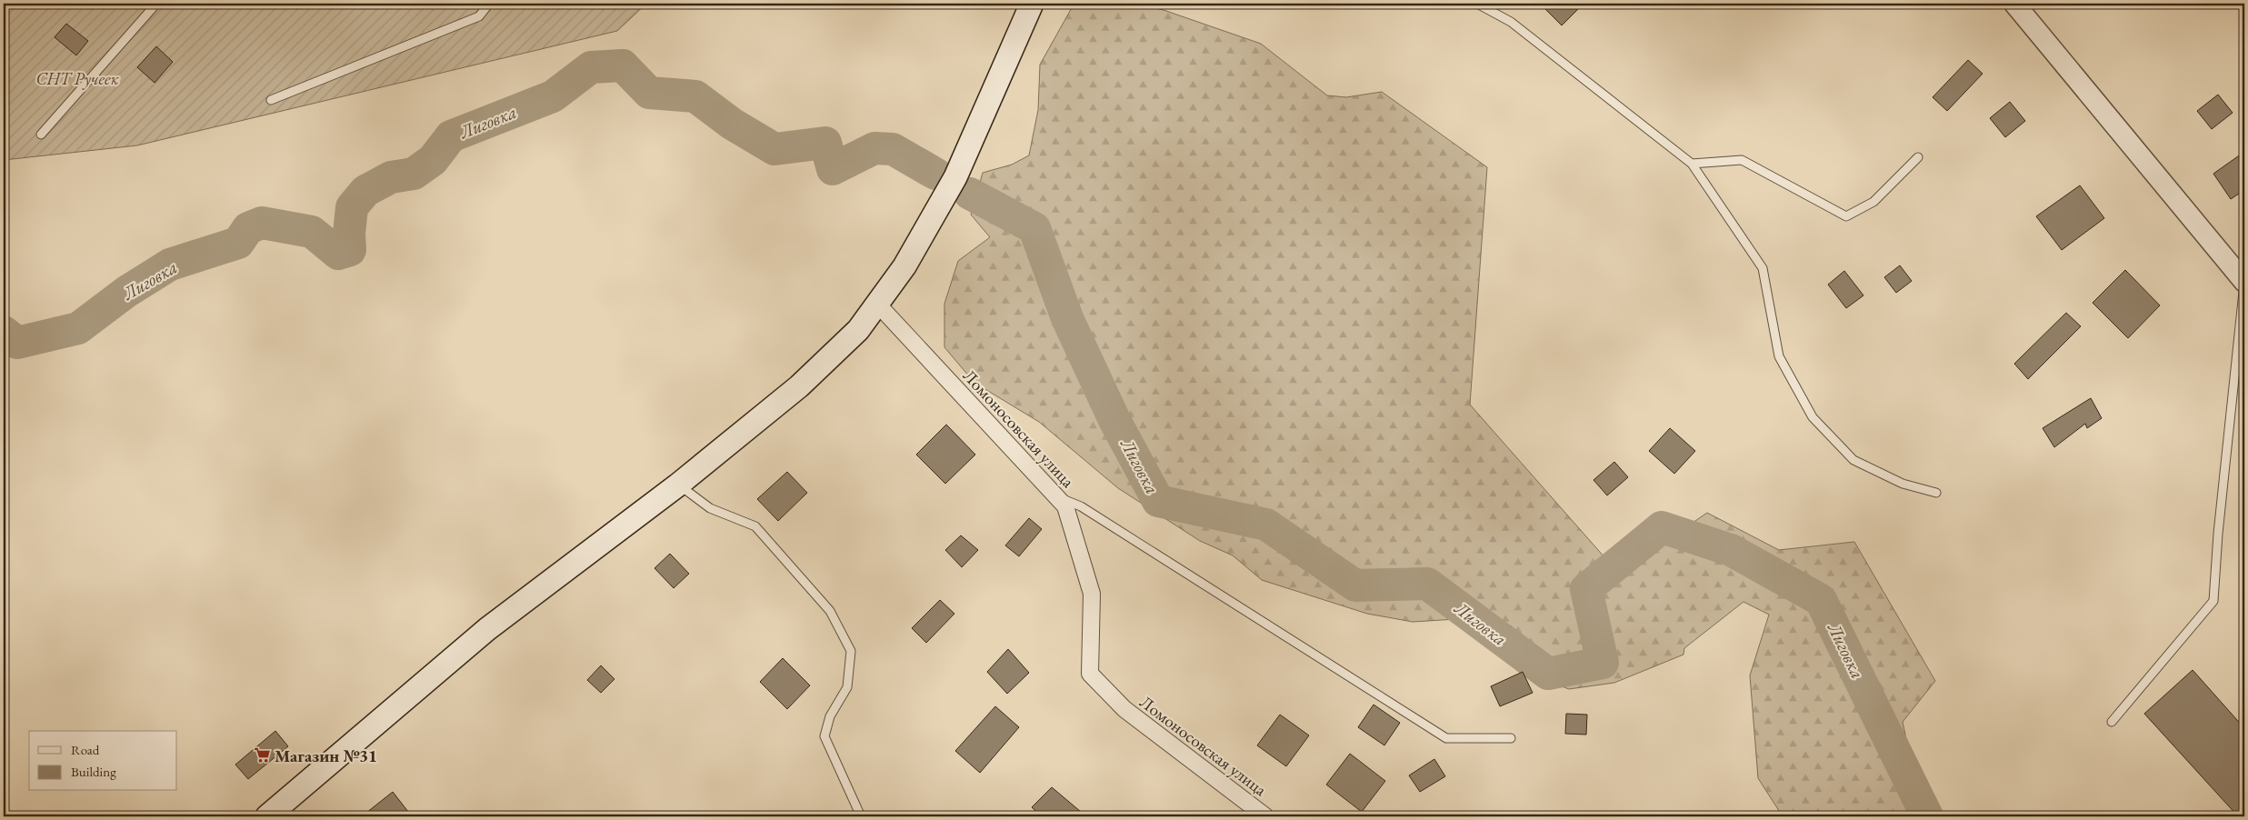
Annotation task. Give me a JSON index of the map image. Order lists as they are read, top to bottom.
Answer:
{
  "streets": {
    "street": ["Ломоносовская улица"]
  },
  "water": ["Лиговка"],
  "parks": ["СНТ Ручеек"],
  "places": {
    "supermarket": ["Магазин №31"]
  },
  "legend": ["Road", "Building"]
}
